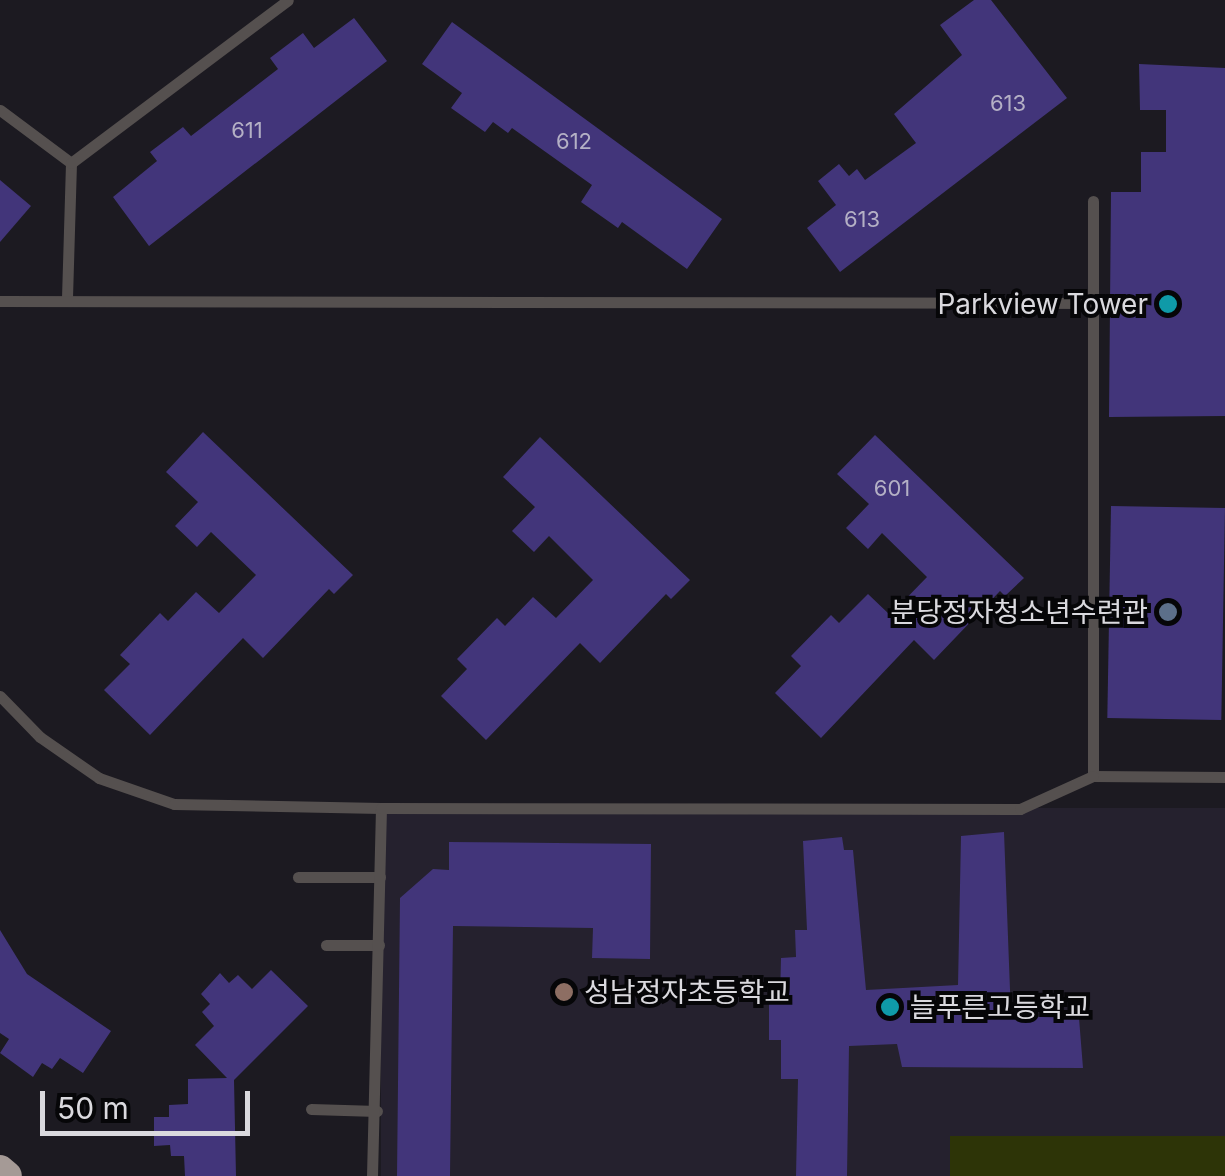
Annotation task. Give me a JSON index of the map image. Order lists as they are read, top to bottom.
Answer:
{
  "places": [
    "Parkview Tower",
    "분당정자청소년수련관",
    "성남정자초등학교",
    "늘푸른고등학교"
  ],
  "house_numbers": [
    "613",
    "611",
    "612",
    "613",
    "601"
  ],
  "scale_bar": "50 m"
}
